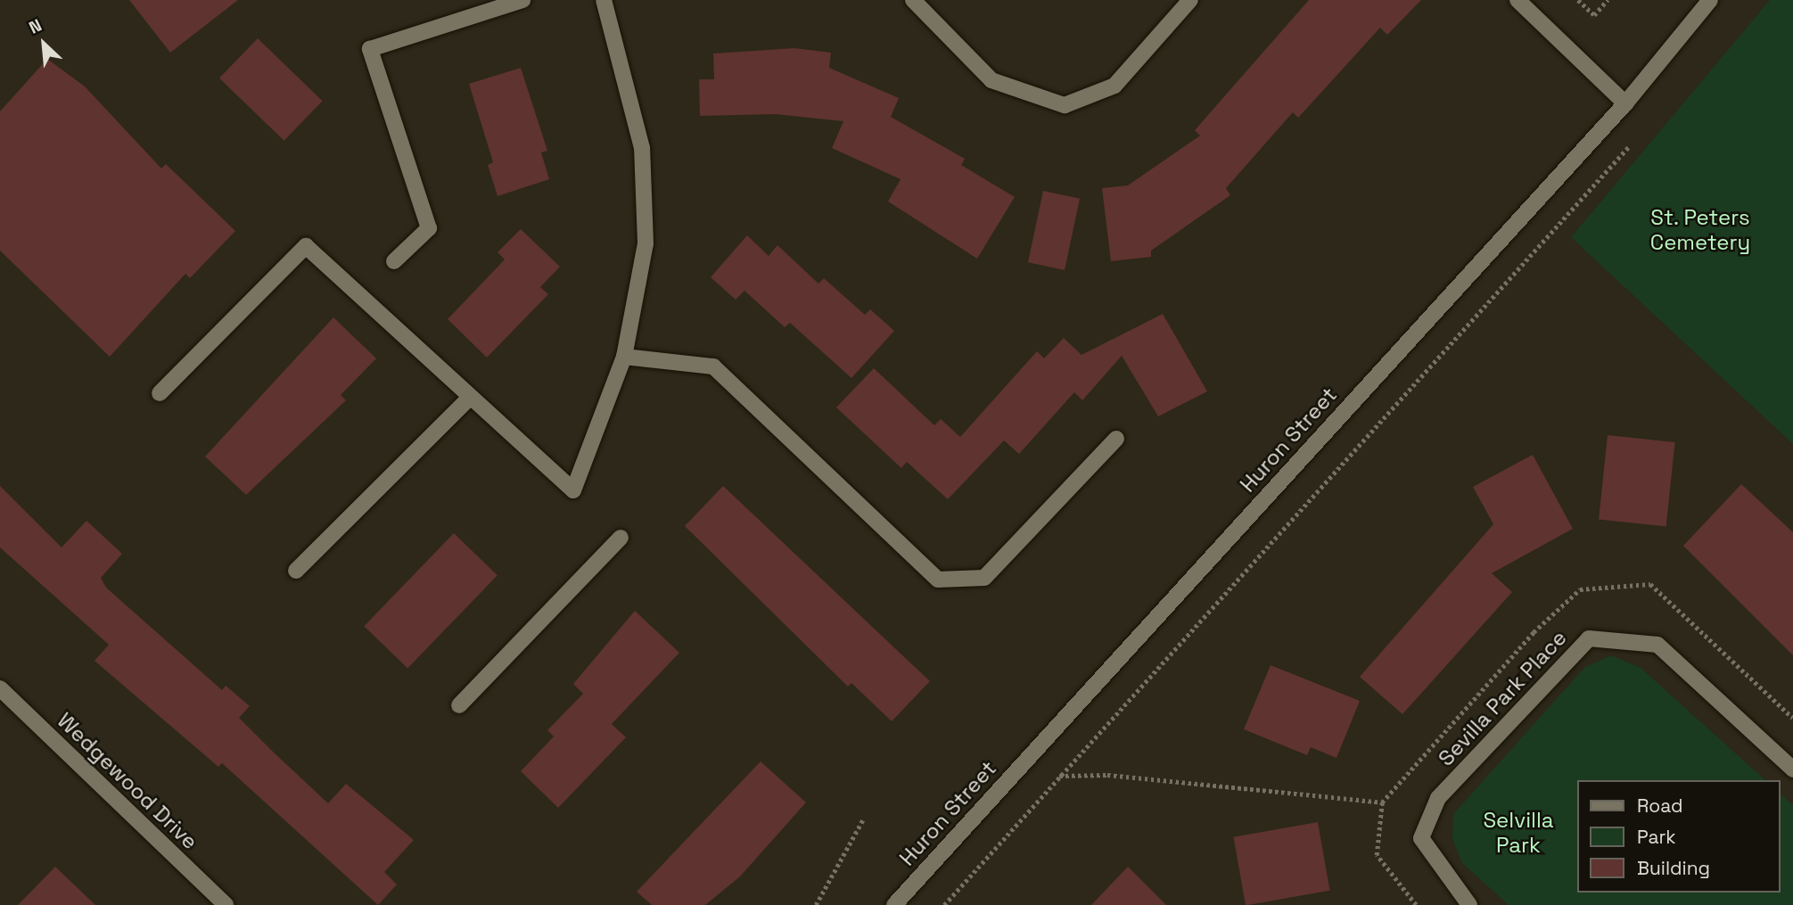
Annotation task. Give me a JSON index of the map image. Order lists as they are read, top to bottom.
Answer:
{
  "streets": {
    "street": ["Huron Street", "Sevilla Park Place", "Wedgewood Drive"]
  },
  "parks": ["St. Peters Cemetery", "Selvilla Park"],
  "legend": ["Road", "Park", "Building"],
  "north": "top left"
}
